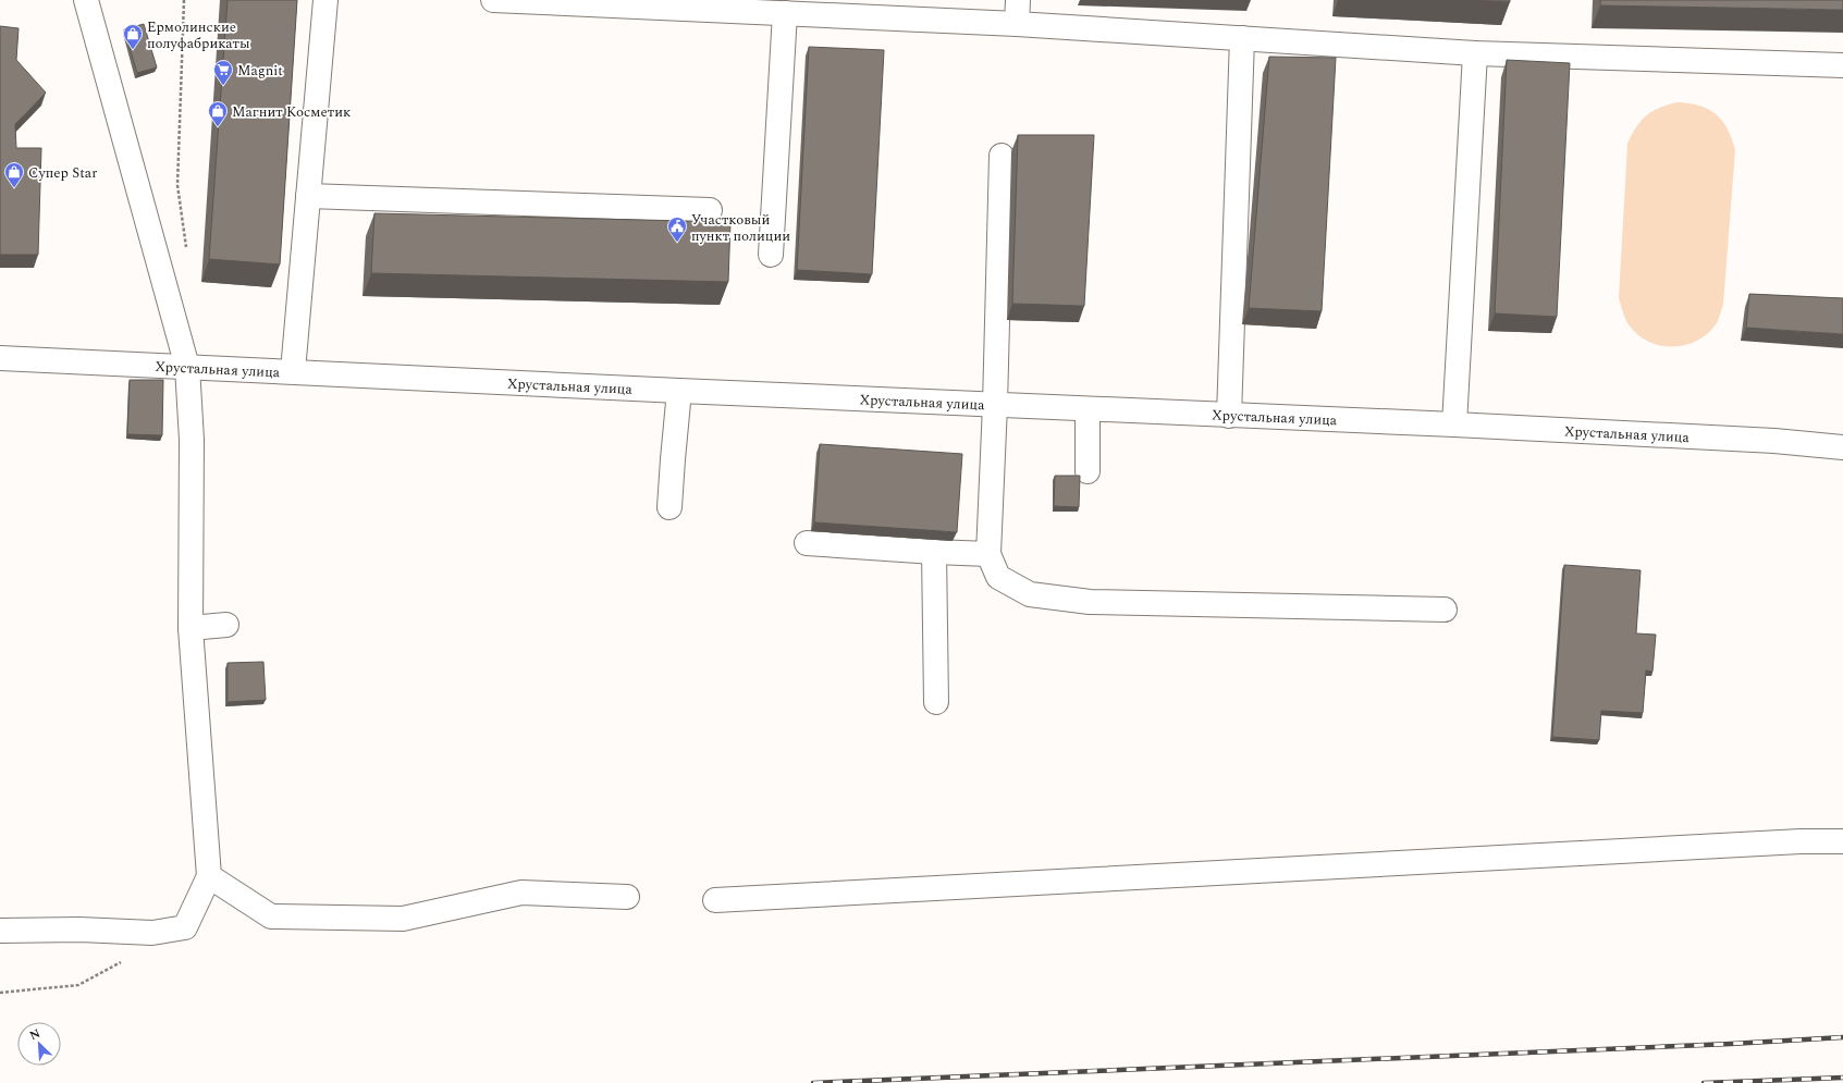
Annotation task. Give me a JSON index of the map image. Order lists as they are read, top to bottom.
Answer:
{
  "streets": {
    "street": ["Хрустальная улица"]
  },
  "places": {
    "shop": ["Ермолинские полуфабрикаты", "Магнит Косметик", "Супер Star"],
    "supermarket": ["Magnit"],
    "public building": ["Участковый пункт полиции"]
  },
  "north": "top left"
}
